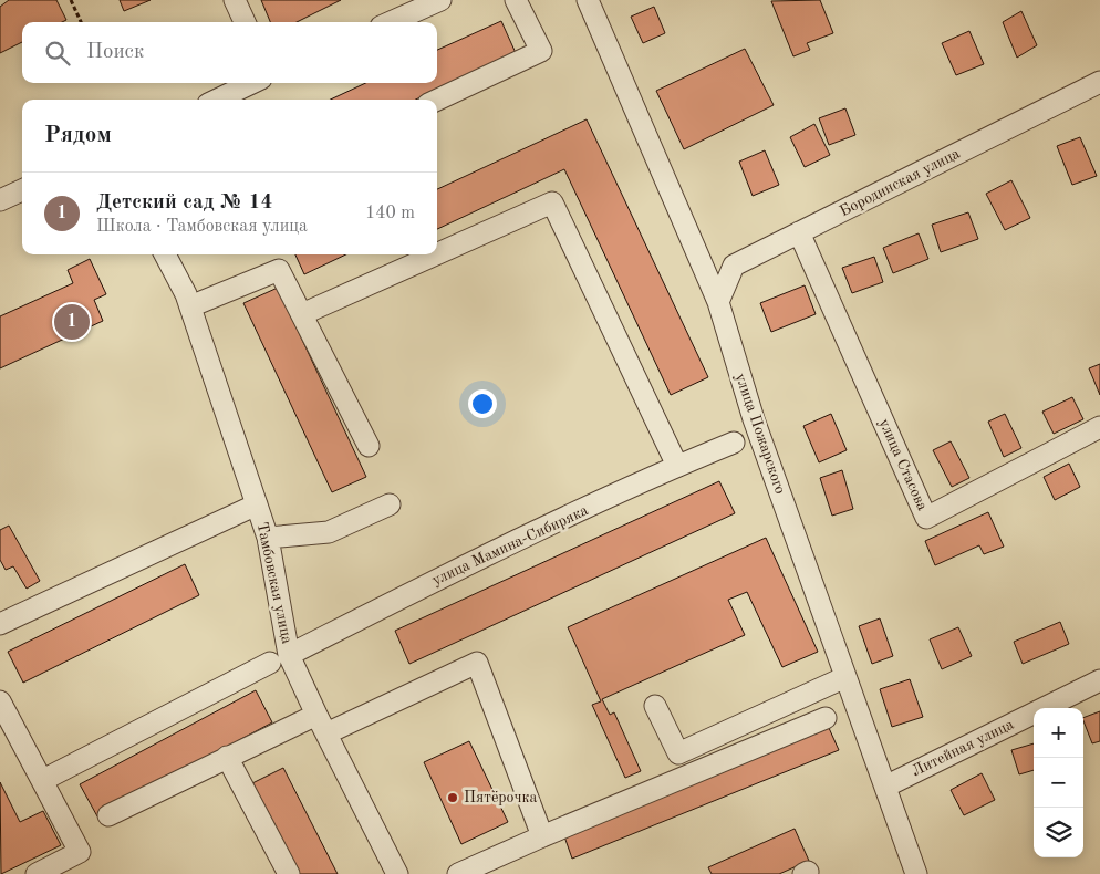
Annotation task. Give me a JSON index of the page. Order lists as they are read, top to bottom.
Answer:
{
  "streets": {
    "street": [
      "Бородинская улица",
      "улица Пожарского",
      "улица Стасова",
      "улица Мамина-Сибиряка",
      "Тамбовская улица",
      "Литейная улица"
    ]
  },
  "crossings": [
    ["Бородинская улица", "улица Стасова"],
    ["улица Пожарского", "Литейная улица"],
    ["улица Мамина-Сибиряка", "Тамбовская улица"]
  ],
  "places": ["Пятёрочка"],
  "page": {
    "search": "Поиск",
    "heading": "Рядом",
    "list": [
      {
        "mark": "1",
        "name": "Детский сад № 14",
        "note": "Школа · Тамбовская улица",
        "value": "140 m"
      }
    ],
    "pins": "1",
    "map_buttons": ["+", "−"]
  }
}
